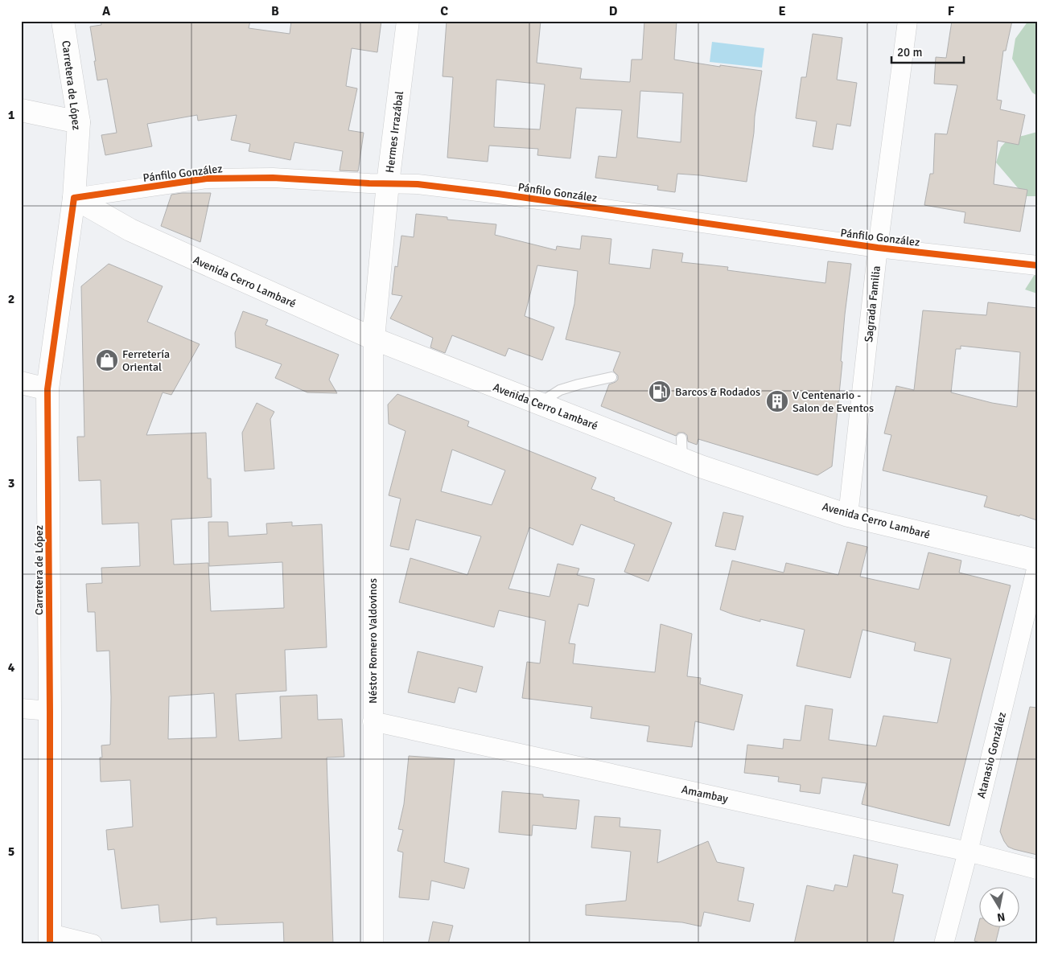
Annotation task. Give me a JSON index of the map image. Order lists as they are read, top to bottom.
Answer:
{
  "streets": {
    "main road": ["Carretera de López", "Hermes Irrazábal", "Avenida Cerro Lambaré"],
    "street": [
      "Pánfilo González",
      "Sagrada Familia",
      "Néstor Romero Valdovinos",
      "Atanasio González",
      "Amambay"
    ]
  },
  "crossings": [
    ["Carretera de López", "Pánfilo González"],
    ["Carretera de López", "Avenida Cerro Lambaré"],
    ["Hermes Irrazábal", "Pánfilo González"],
    ["Hermes Irrazábal", "Avenida Cerro Lambaré"],
    ["Hermes Irrazábal", "Néstor Romero Valdovinos"],
    ["Pánfilo González", "Avenida Cerro Lambaré"],
    ["Pánfilo González", "Sagrada Familia"],
    ["Avenida Cerro Lambaré", "Sagrada Familia"],
    ["Avenida Cerro Lambaré", "Néstor Romero Valdovinos"],
    ["Néstor Romero Valdovinos", "Amambay"],
    ["Atanasio González", "Amambay"]
  ],
  "places": {
    "shop": ["Ferretería Oriental"],
    "fuel station": ["Barcos & Rodados"],
    "building": ["V Centenario - Salon de Eventos"]
  },
  "scale_bar": "20 m",
  "north": "bottom",
  "grid": {
    "columns": [
      "A",
      "B",
      "C",
      "D",
      "E",
      "F"
    ],
    "rows": [
      "1",
      "2",
      "3",
      "4",
      "5"
    ]
  }
}
